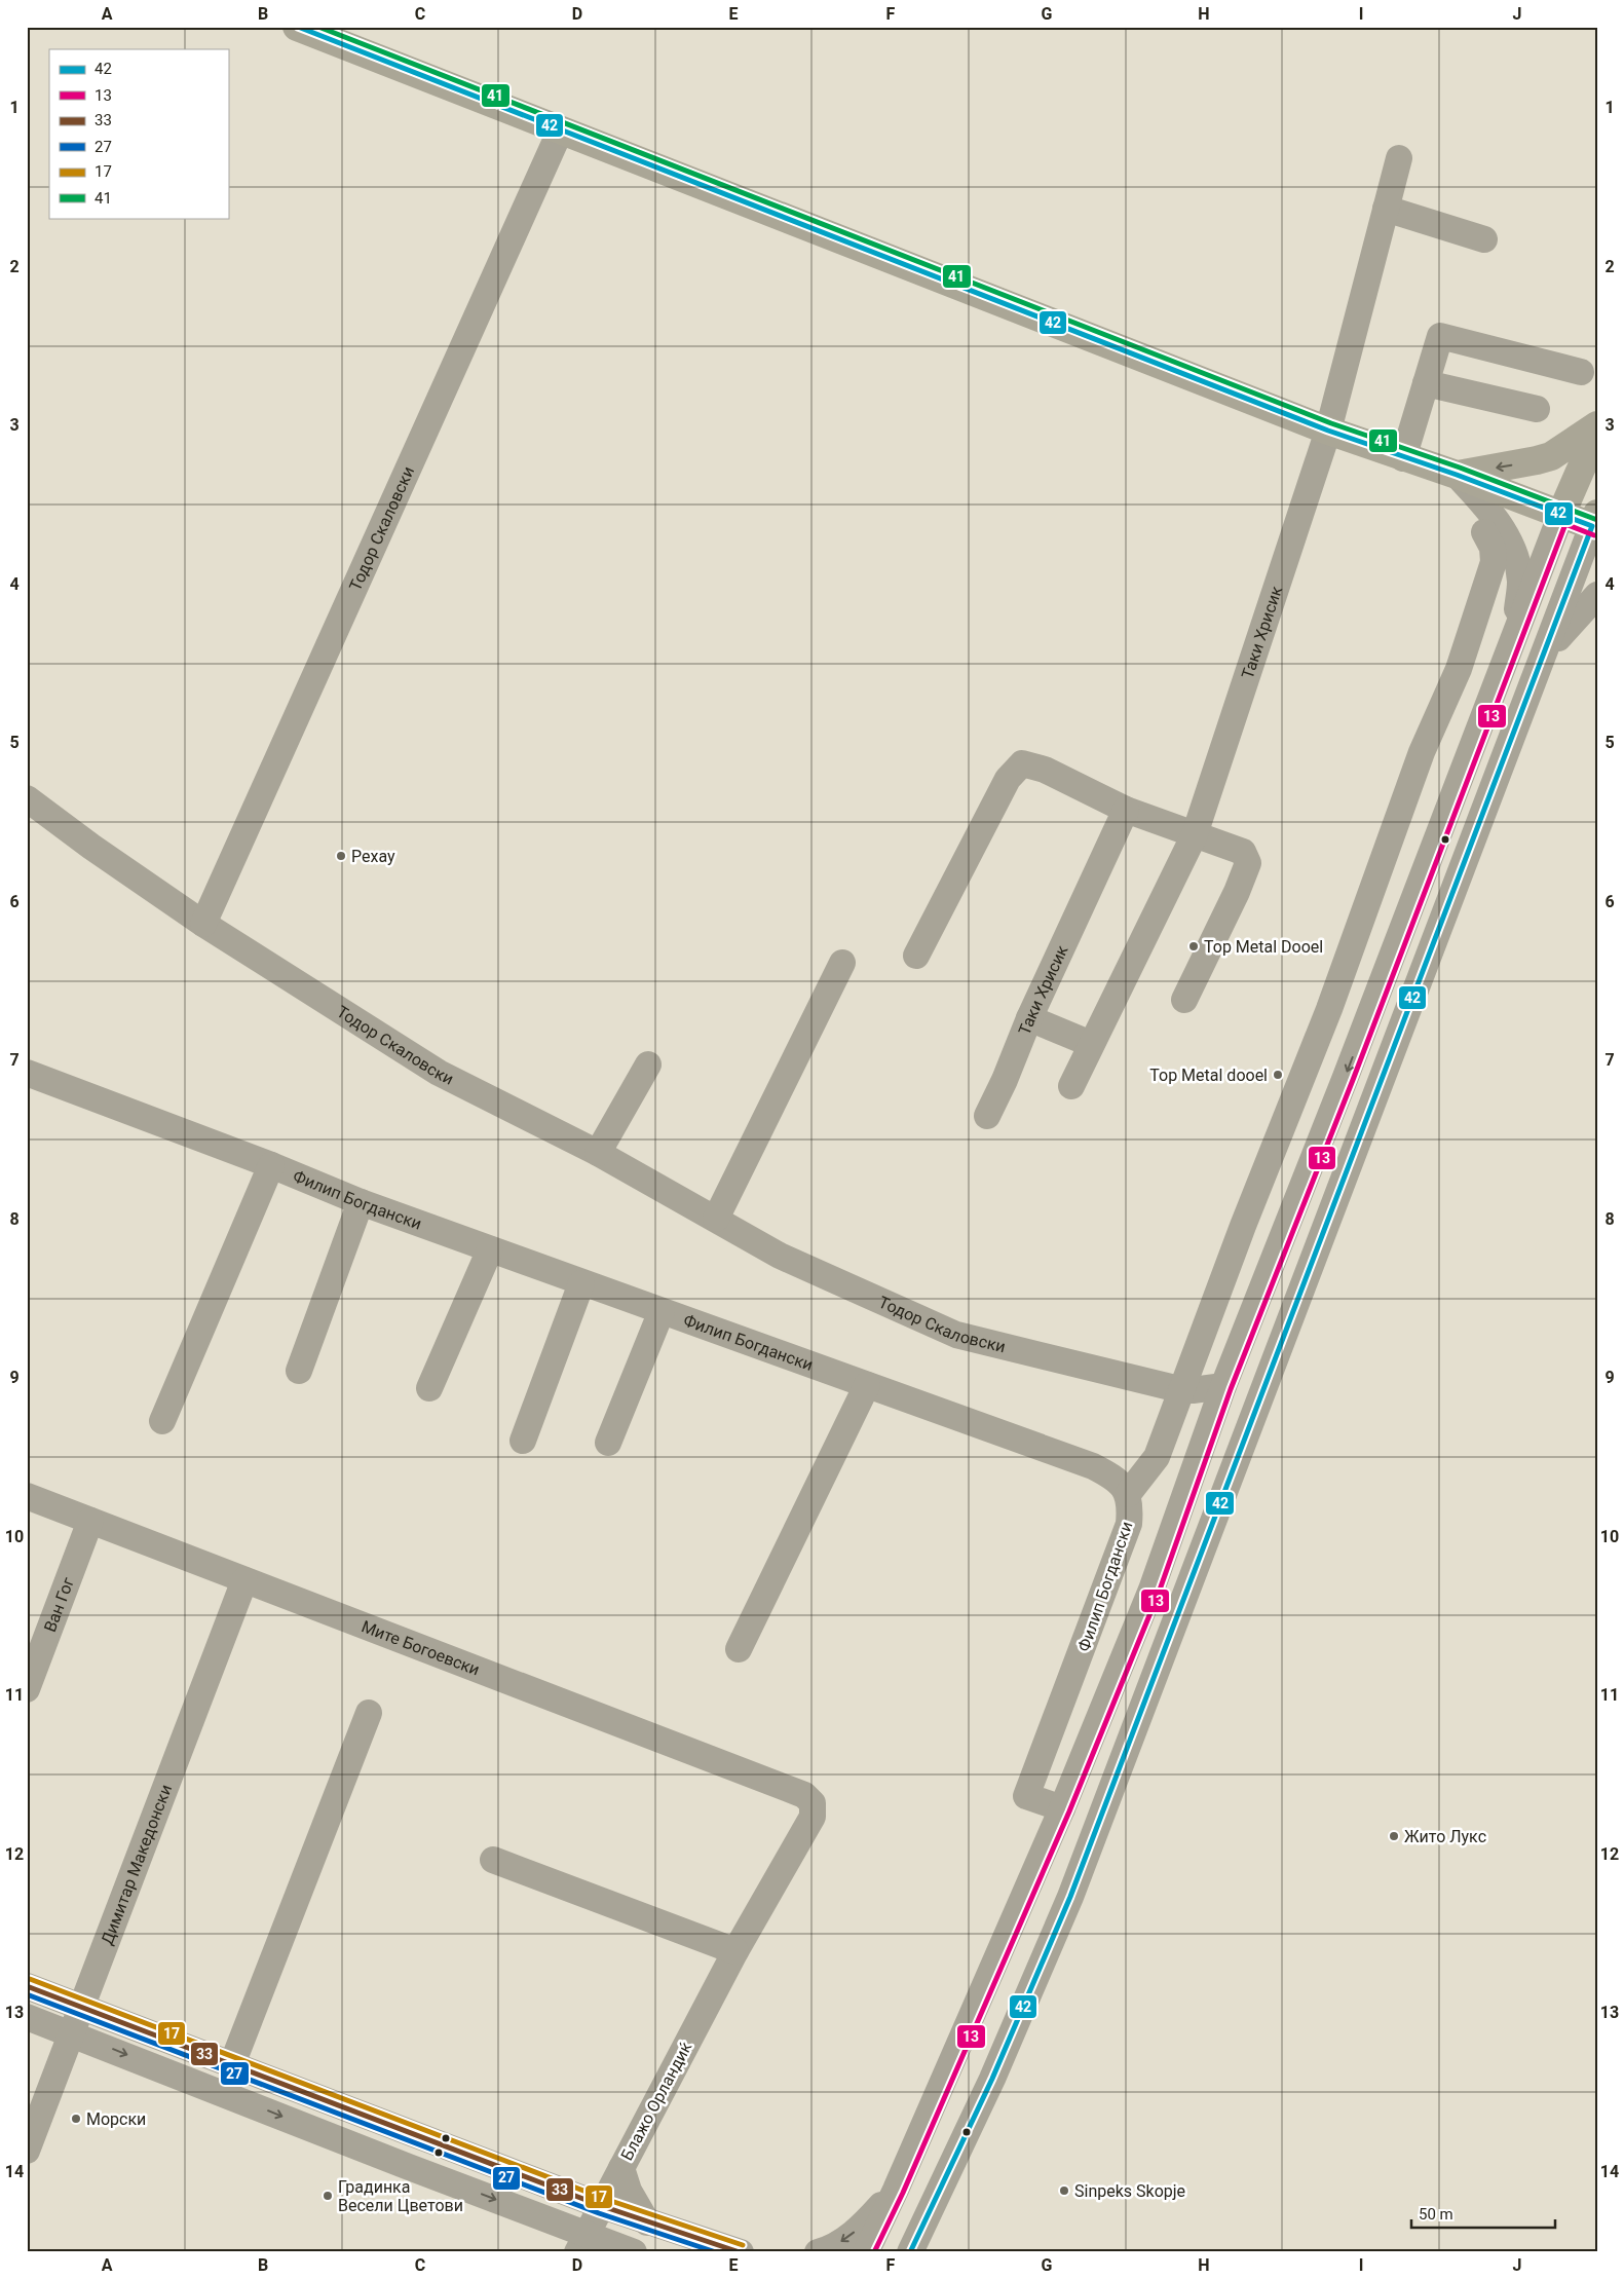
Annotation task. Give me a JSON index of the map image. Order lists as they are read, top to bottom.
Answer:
{
  "streets": {
    "street": [
      "Тодор Скаловски",
      "Таки Хрисик",
      "Филип Богдански",
      "Ван Гог",
      "Мите Богоевски",
      "Димитар Македонски",
      "Блажо Орландиќ"
    ]
  },
  "crossings": [
    ["Ван Гог", "Мите Богоевски"],
    ["Мите Богоевски", "Димитар Македонски"],
    ["Мите Богоевски", "Блажо Орландиќ"]
  ],
  "places": [
    "Рехау",
    "Top Metal Dooel",
    "Top Metal dooel",
    "Жито Лукс",
    "Морски",
    "Sinpeks Skopje",
    "Градинка Весели Цветови"
  ],
  "lines": [
    "transit line 42",
    "transit line 41",
    "transit line 13",
    "transit line 17",
    "transit line 33",
    "transit line 27"
  ],
  "legend": [
    "42",
    "13",
    "33",
    "27",
    "17",
    "41"
  ],
  "scale_bar": "50 m",
  "grid": {
    "columns": [
      "A",
      "B",
      "C",
      "D",
      "E",
      "F",
      "G",
      "H",
      "I",
      "J"
    ],
    "rows": [
      "1",
      "2",
      "3",
      "4",
      "5",
      "6",
      "7",
      "8",
      "9",
      "10",
      "11",
      "12",
      "13",
      "14"
    ]
  }
}
